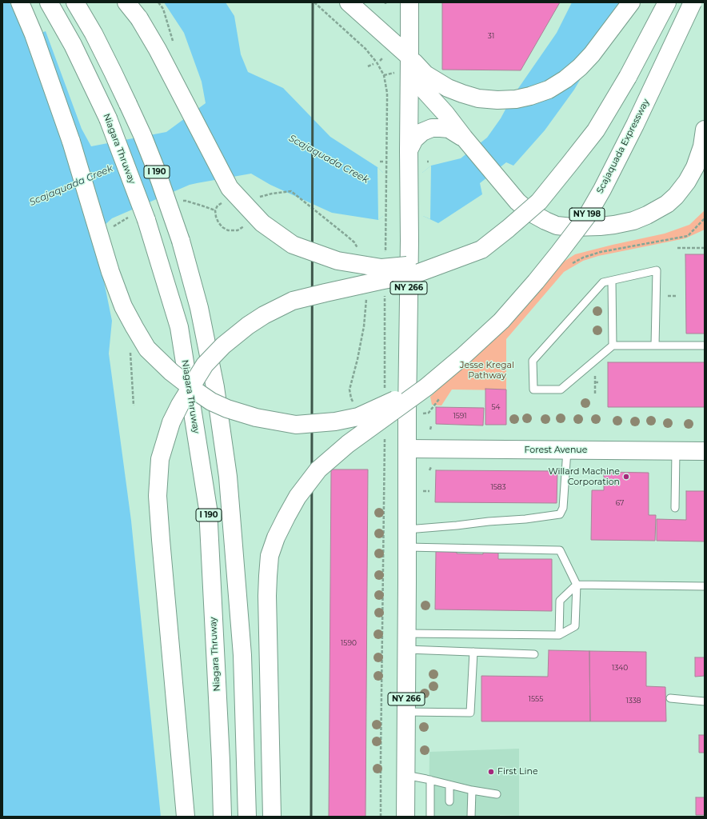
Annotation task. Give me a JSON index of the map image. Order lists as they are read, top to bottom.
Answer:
{
  "streets": {
    "main road": [
      "Scajaquada Expressway",
      "Niagara Thruway",
      "I 190",
      "NY 198",
      "NY 266",
      "Forest Avenue"
    ]
  },
  "crossings": [
    ["NY 266", "Forest Avenue"]
  ],
  "water": ["Scajaquada Creek"],
  "parks": ["Jesse Kregal Pathway"],
  "places": ["Willard Machine Corporation", "First Line"],
  "house_numbers": [
    "31",
    "54",
    "1591",
    "1583",
    "67",
    "1590",
    "1340",
    "1555",
    "1338"
  ]
}
